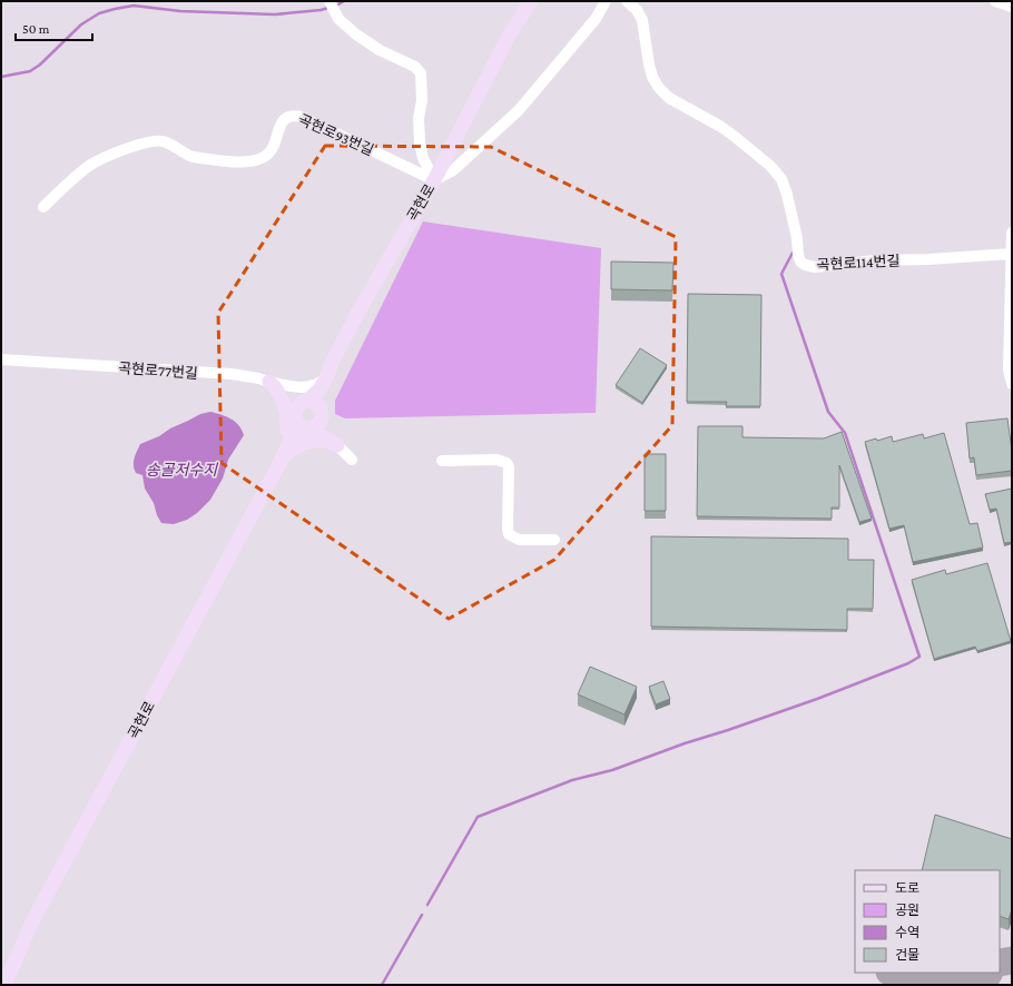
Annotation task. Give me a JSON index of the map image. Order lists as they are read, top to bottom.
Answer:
{
  "streets": {
    "main road": ["곡현로"],
    "street": ["곡현로93번길", "곡현로114번길", "곡현로77번길"]
  },
  "crossings": [
    ["곡현로93번길", "곡현로"],
    ["곡현로", "곡현로77번길"]
  ],
  "water": ["송골저수지"],
  "legend": [
    "도로",
    "공원",
    "수역",
    "건물"
  ],
  "scale_bar": "50 m"
}
